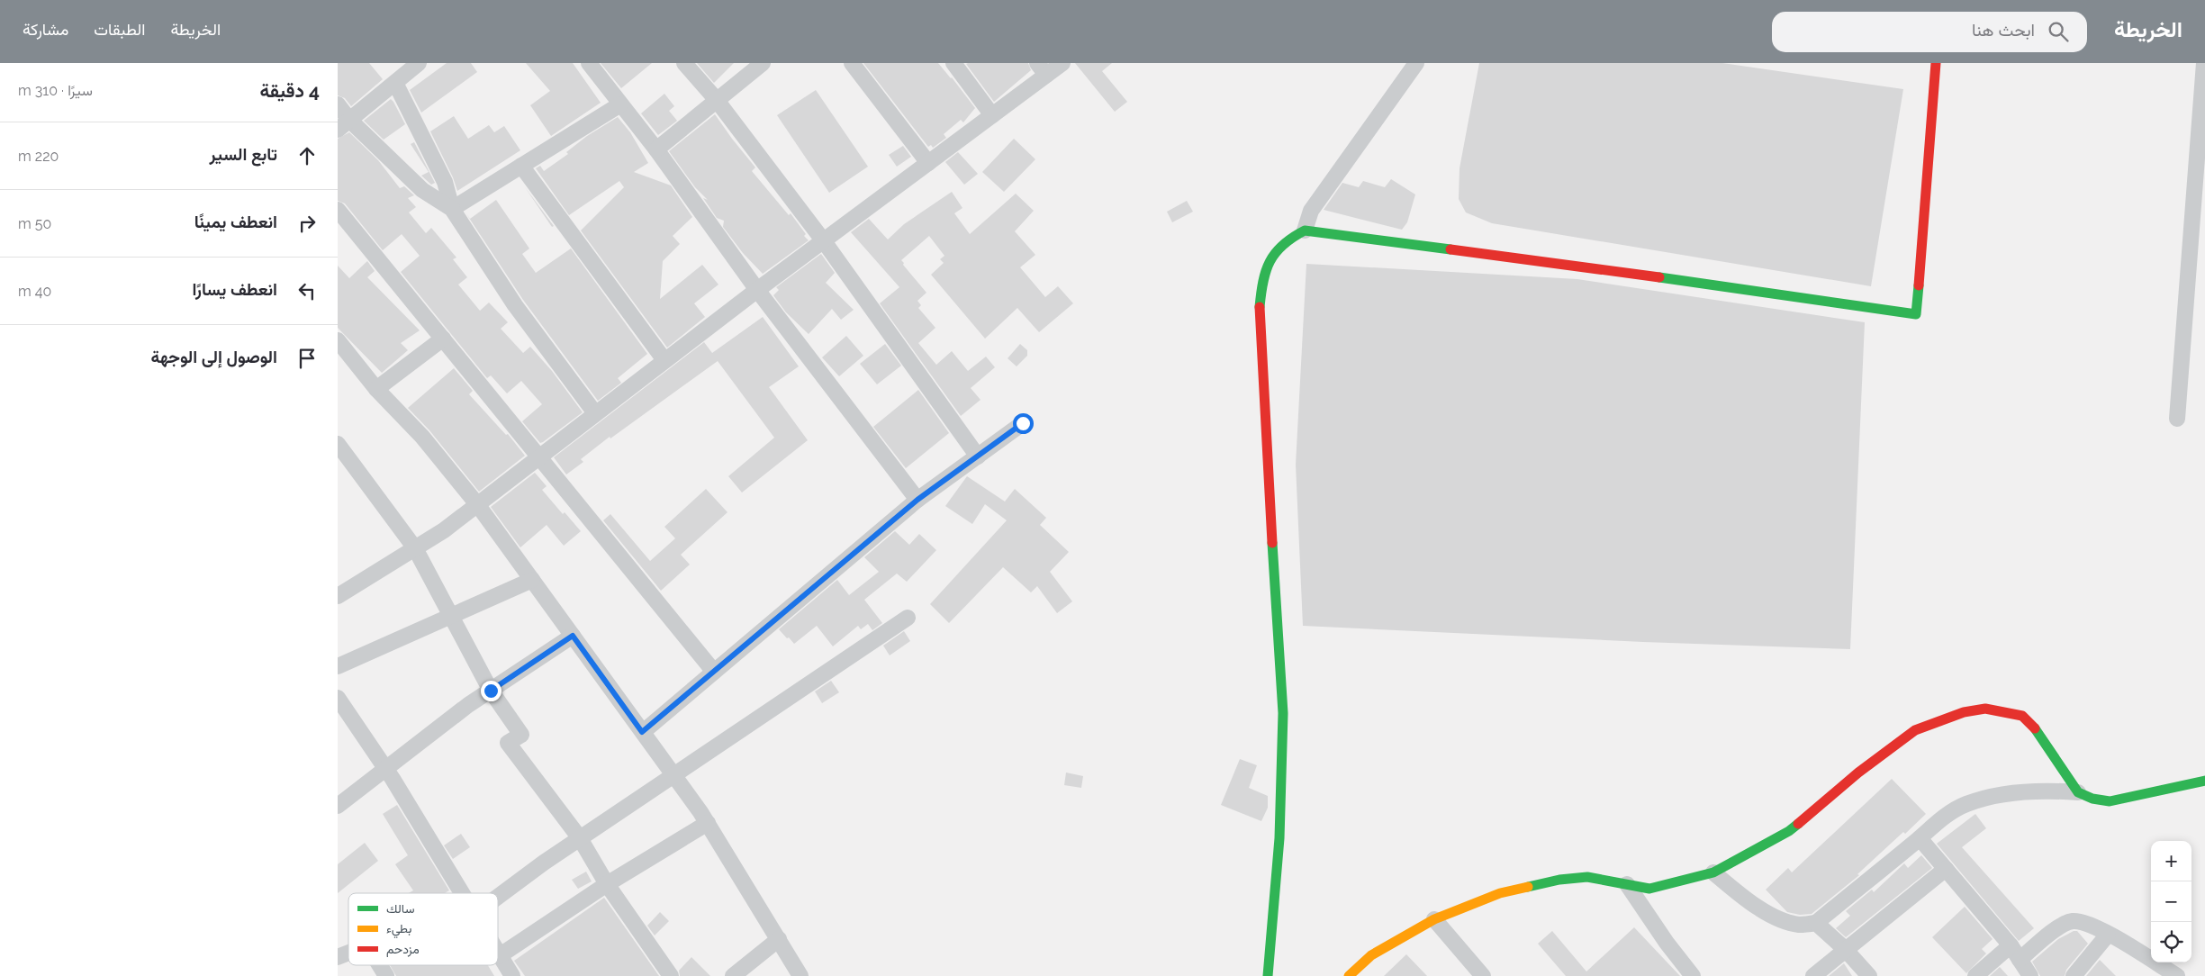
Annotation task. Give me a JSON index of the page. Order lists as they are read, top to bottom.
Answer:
{
  "legend": ["سالك", "بطيء", "مزدحم"],
  "page": {
    "header": "الخريطة",
    "search": "ابحث هنا",
    "nav": ["الخريطة", "الطبقات", "مشاركة"],
    "heading": ["4 دقيقة", "سيرًا · 310 m"],
    "list": [
      ["تابع السير", "220 m"],
      ["انعطف يمينًا", "50 m"],
      ["انعطف يسارًا", "40 m"],
      "الوصول إلى الوجهة"
    ],
    "map_buttons": ["+", "−"]
  }
}
